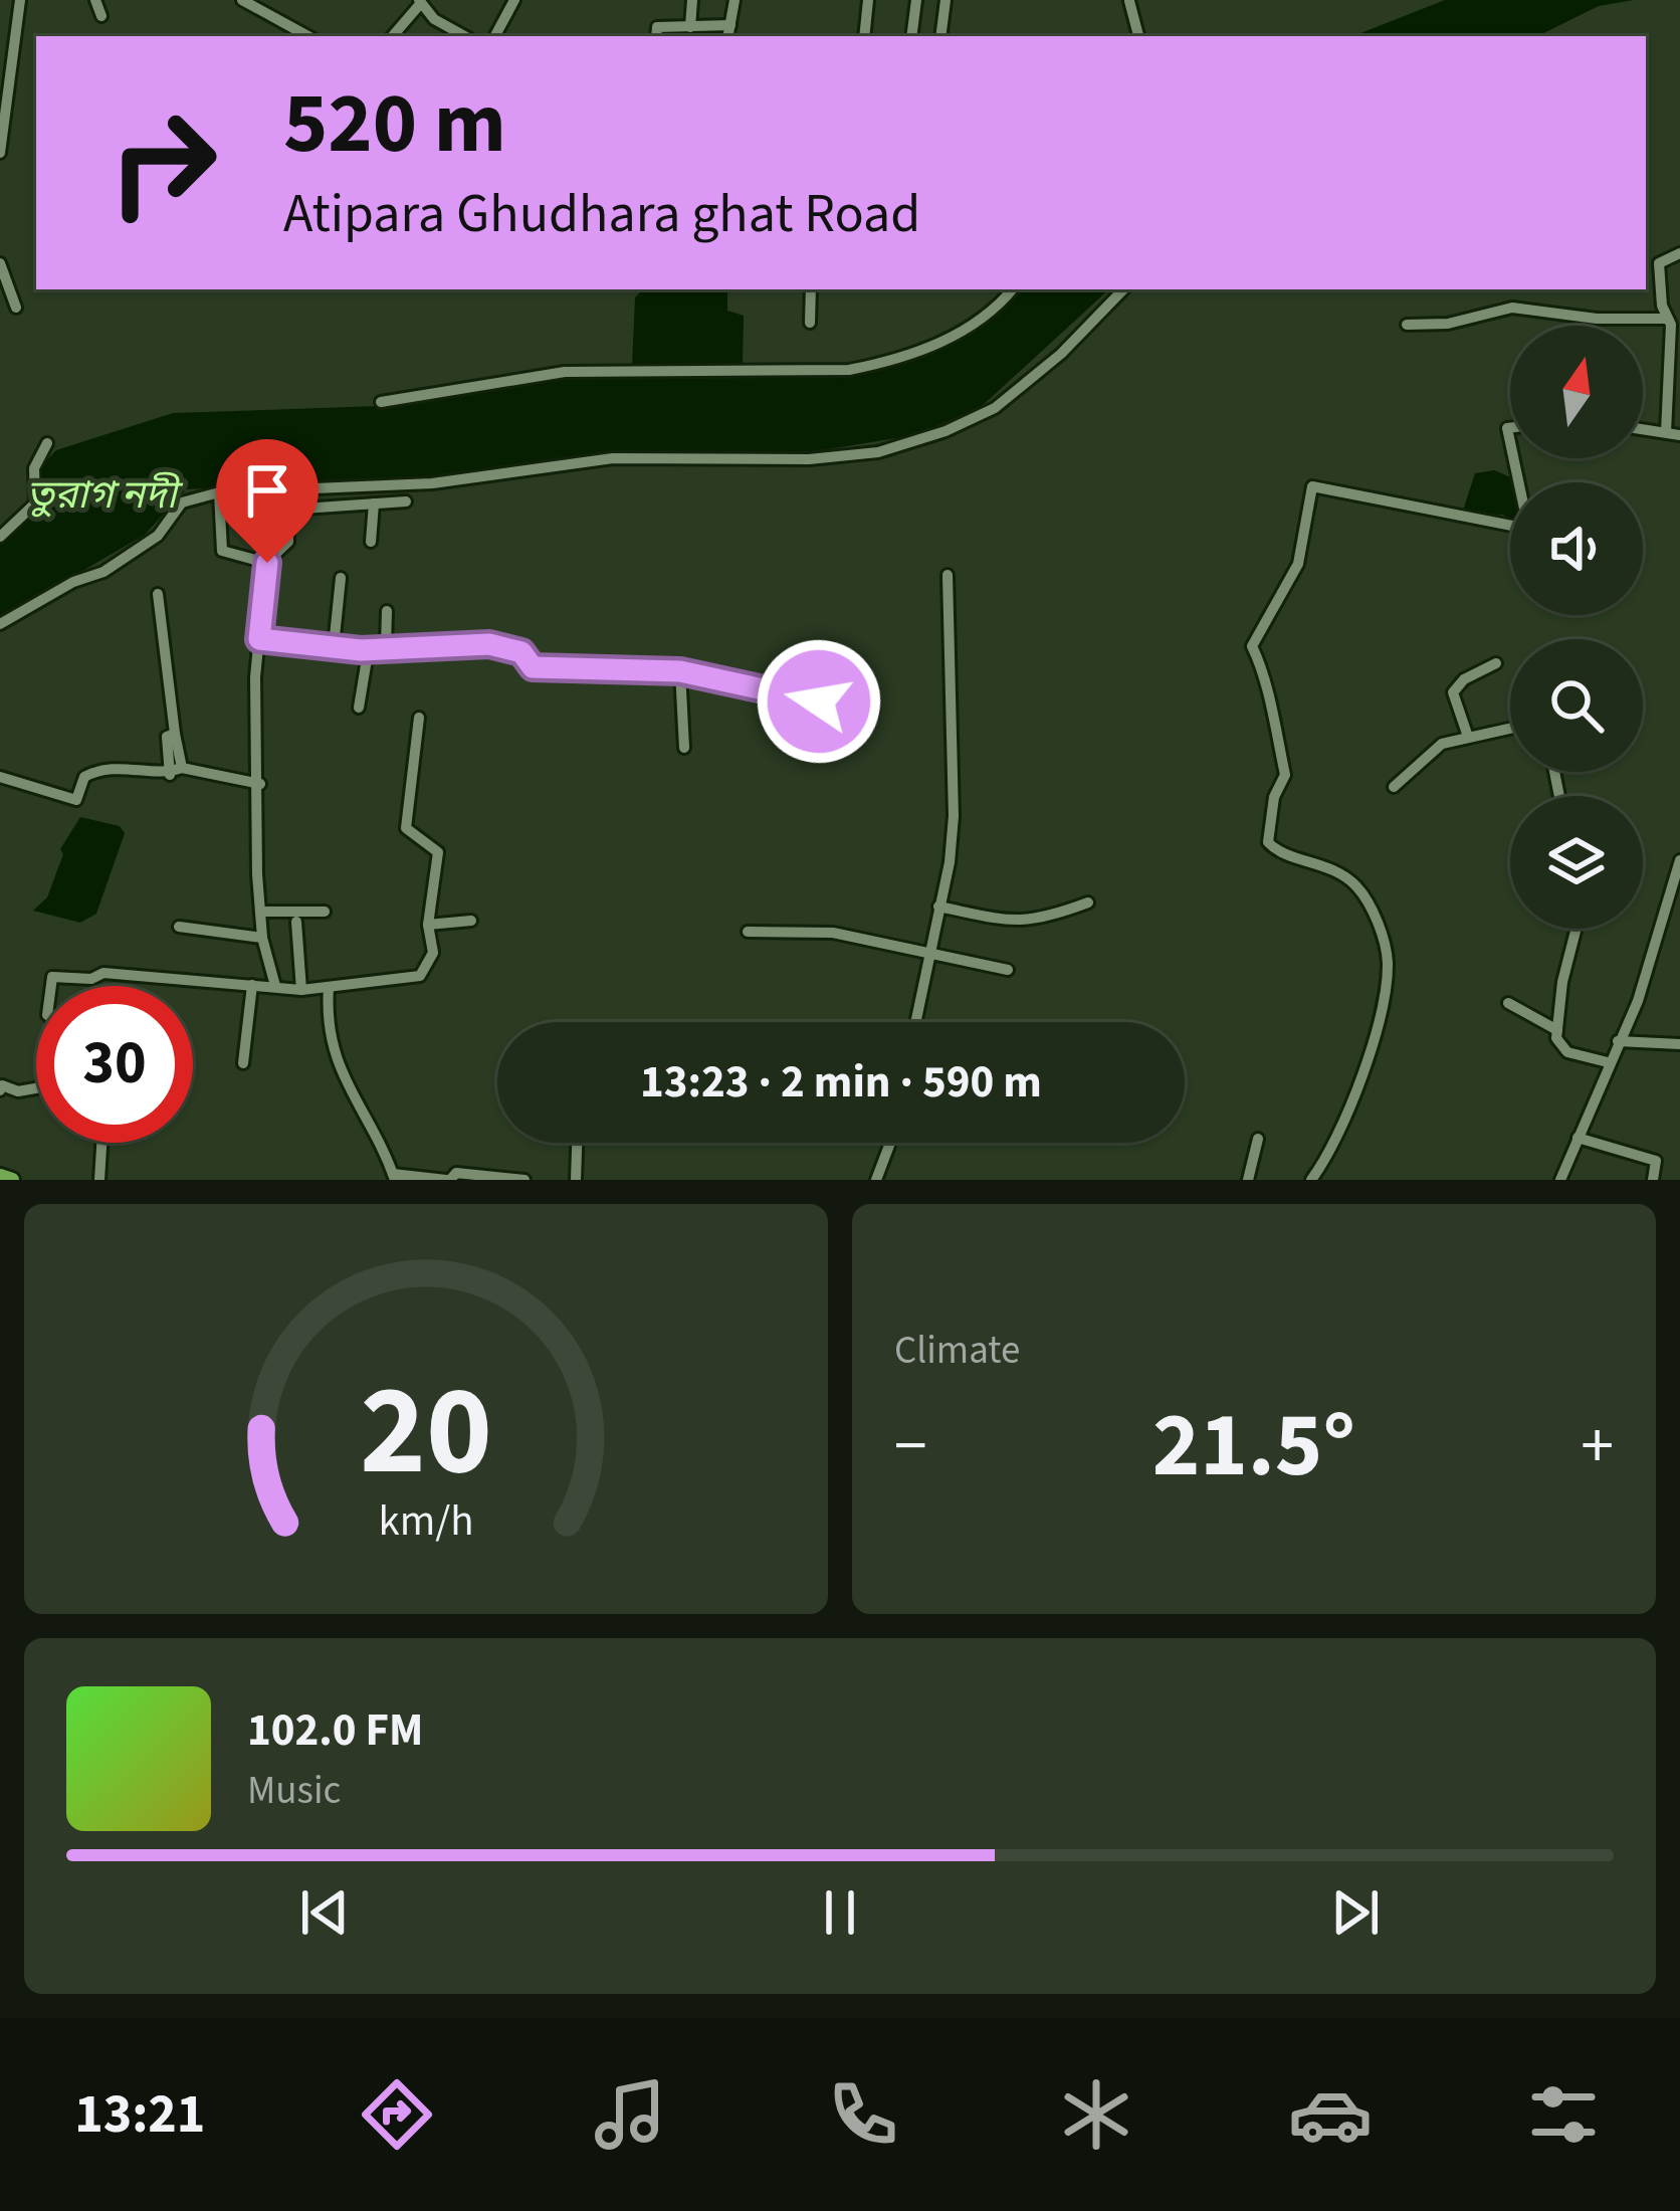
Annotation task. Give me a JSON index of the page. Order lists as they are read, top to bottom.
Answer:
{
  "water": ["তুরাগ নদী"],
  "north": "top",
  "page": {
    "turn": ["520 m", "Atipara Ghudhara ghat Road"],
    "limit": "30",
    "trip": "13:23 · 2 min · 590 m",
    "tile": "Climate",
    "heat": ["−", "21.5°", "+"],
    "song": ["102.0 FM", "Music"],
    "tabs": "13:21",
    "gauge": ["20", "km/h"]
  }
}
